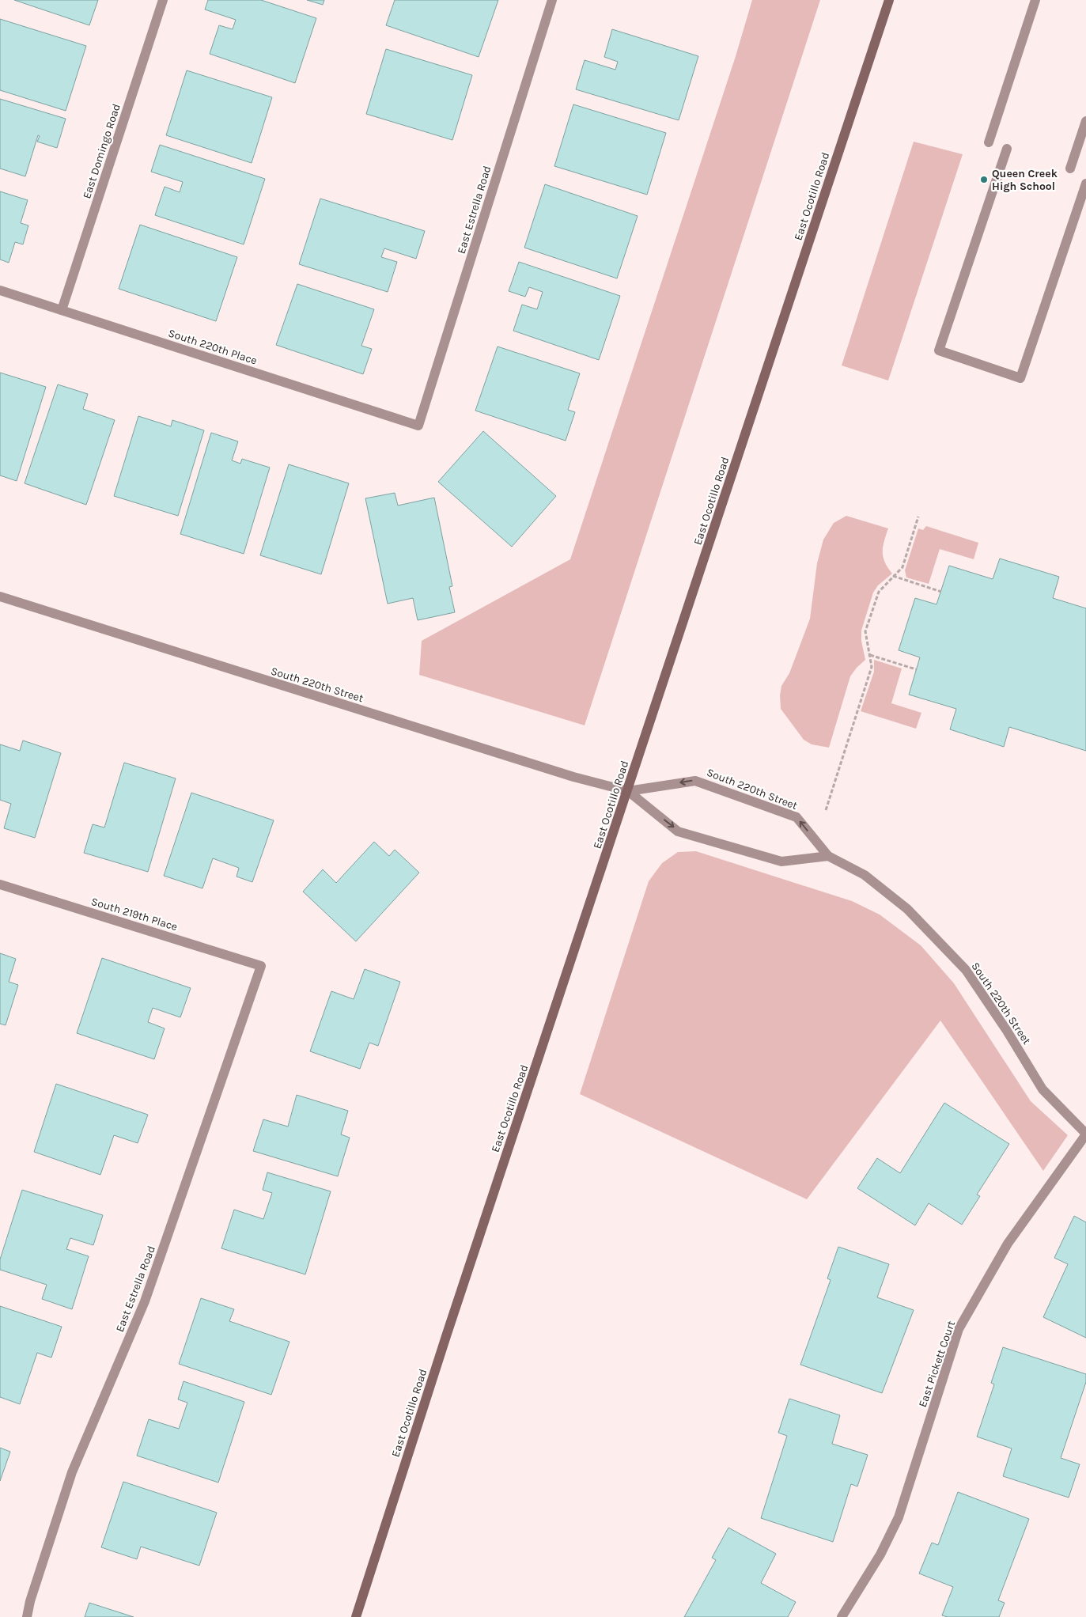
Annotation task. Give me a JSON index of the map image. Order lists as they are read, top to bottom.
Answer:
{
  "streets": {
    "main road": ["East Ocotillo Road"],
    "street": [
      "East Domingo Road",
      "East Estrella Road",
      "South 220th Place",
      "South 220th Street",
      "South 219th Place",
      "East Pickett Court"
    ]
  },
  "crossings": [
    ["East Domingo Road", "South 220th Place"],
    ["East Ocotillo Road", "South 220th Street"],
    ["East Estrella Road", "South 220th Place"],
    ["East Estrella Road", "South 219th Place"],
    ["South 220th Street", "East Pickett Court"]
  ],
  "places": ["Queen Creek High School"]
}
